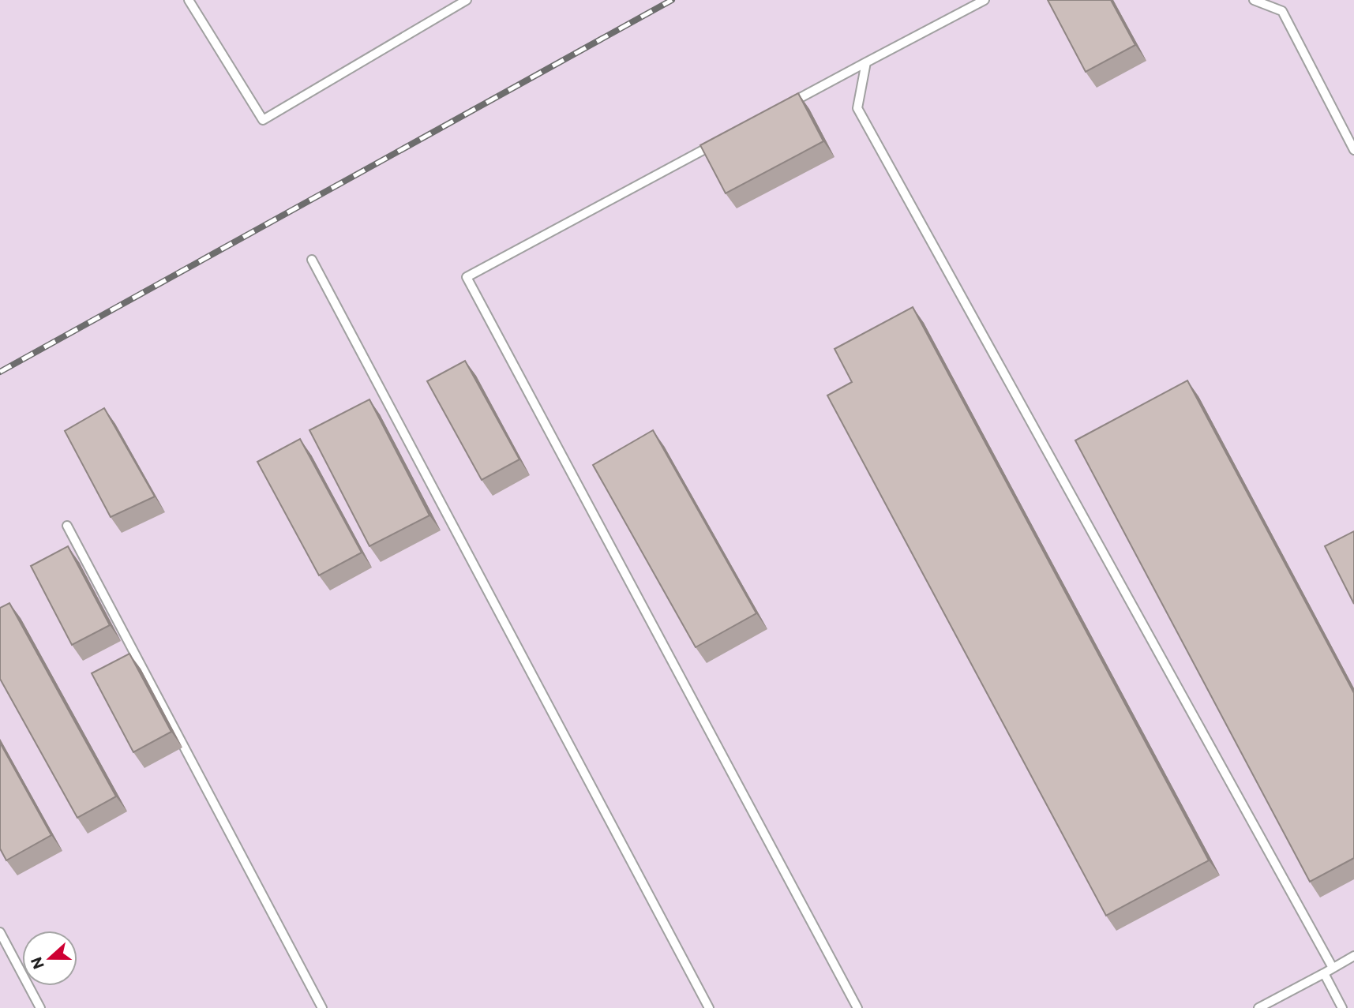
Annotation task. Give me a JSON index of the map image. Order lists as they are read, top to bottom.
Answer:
{
  "north": "left"
}
